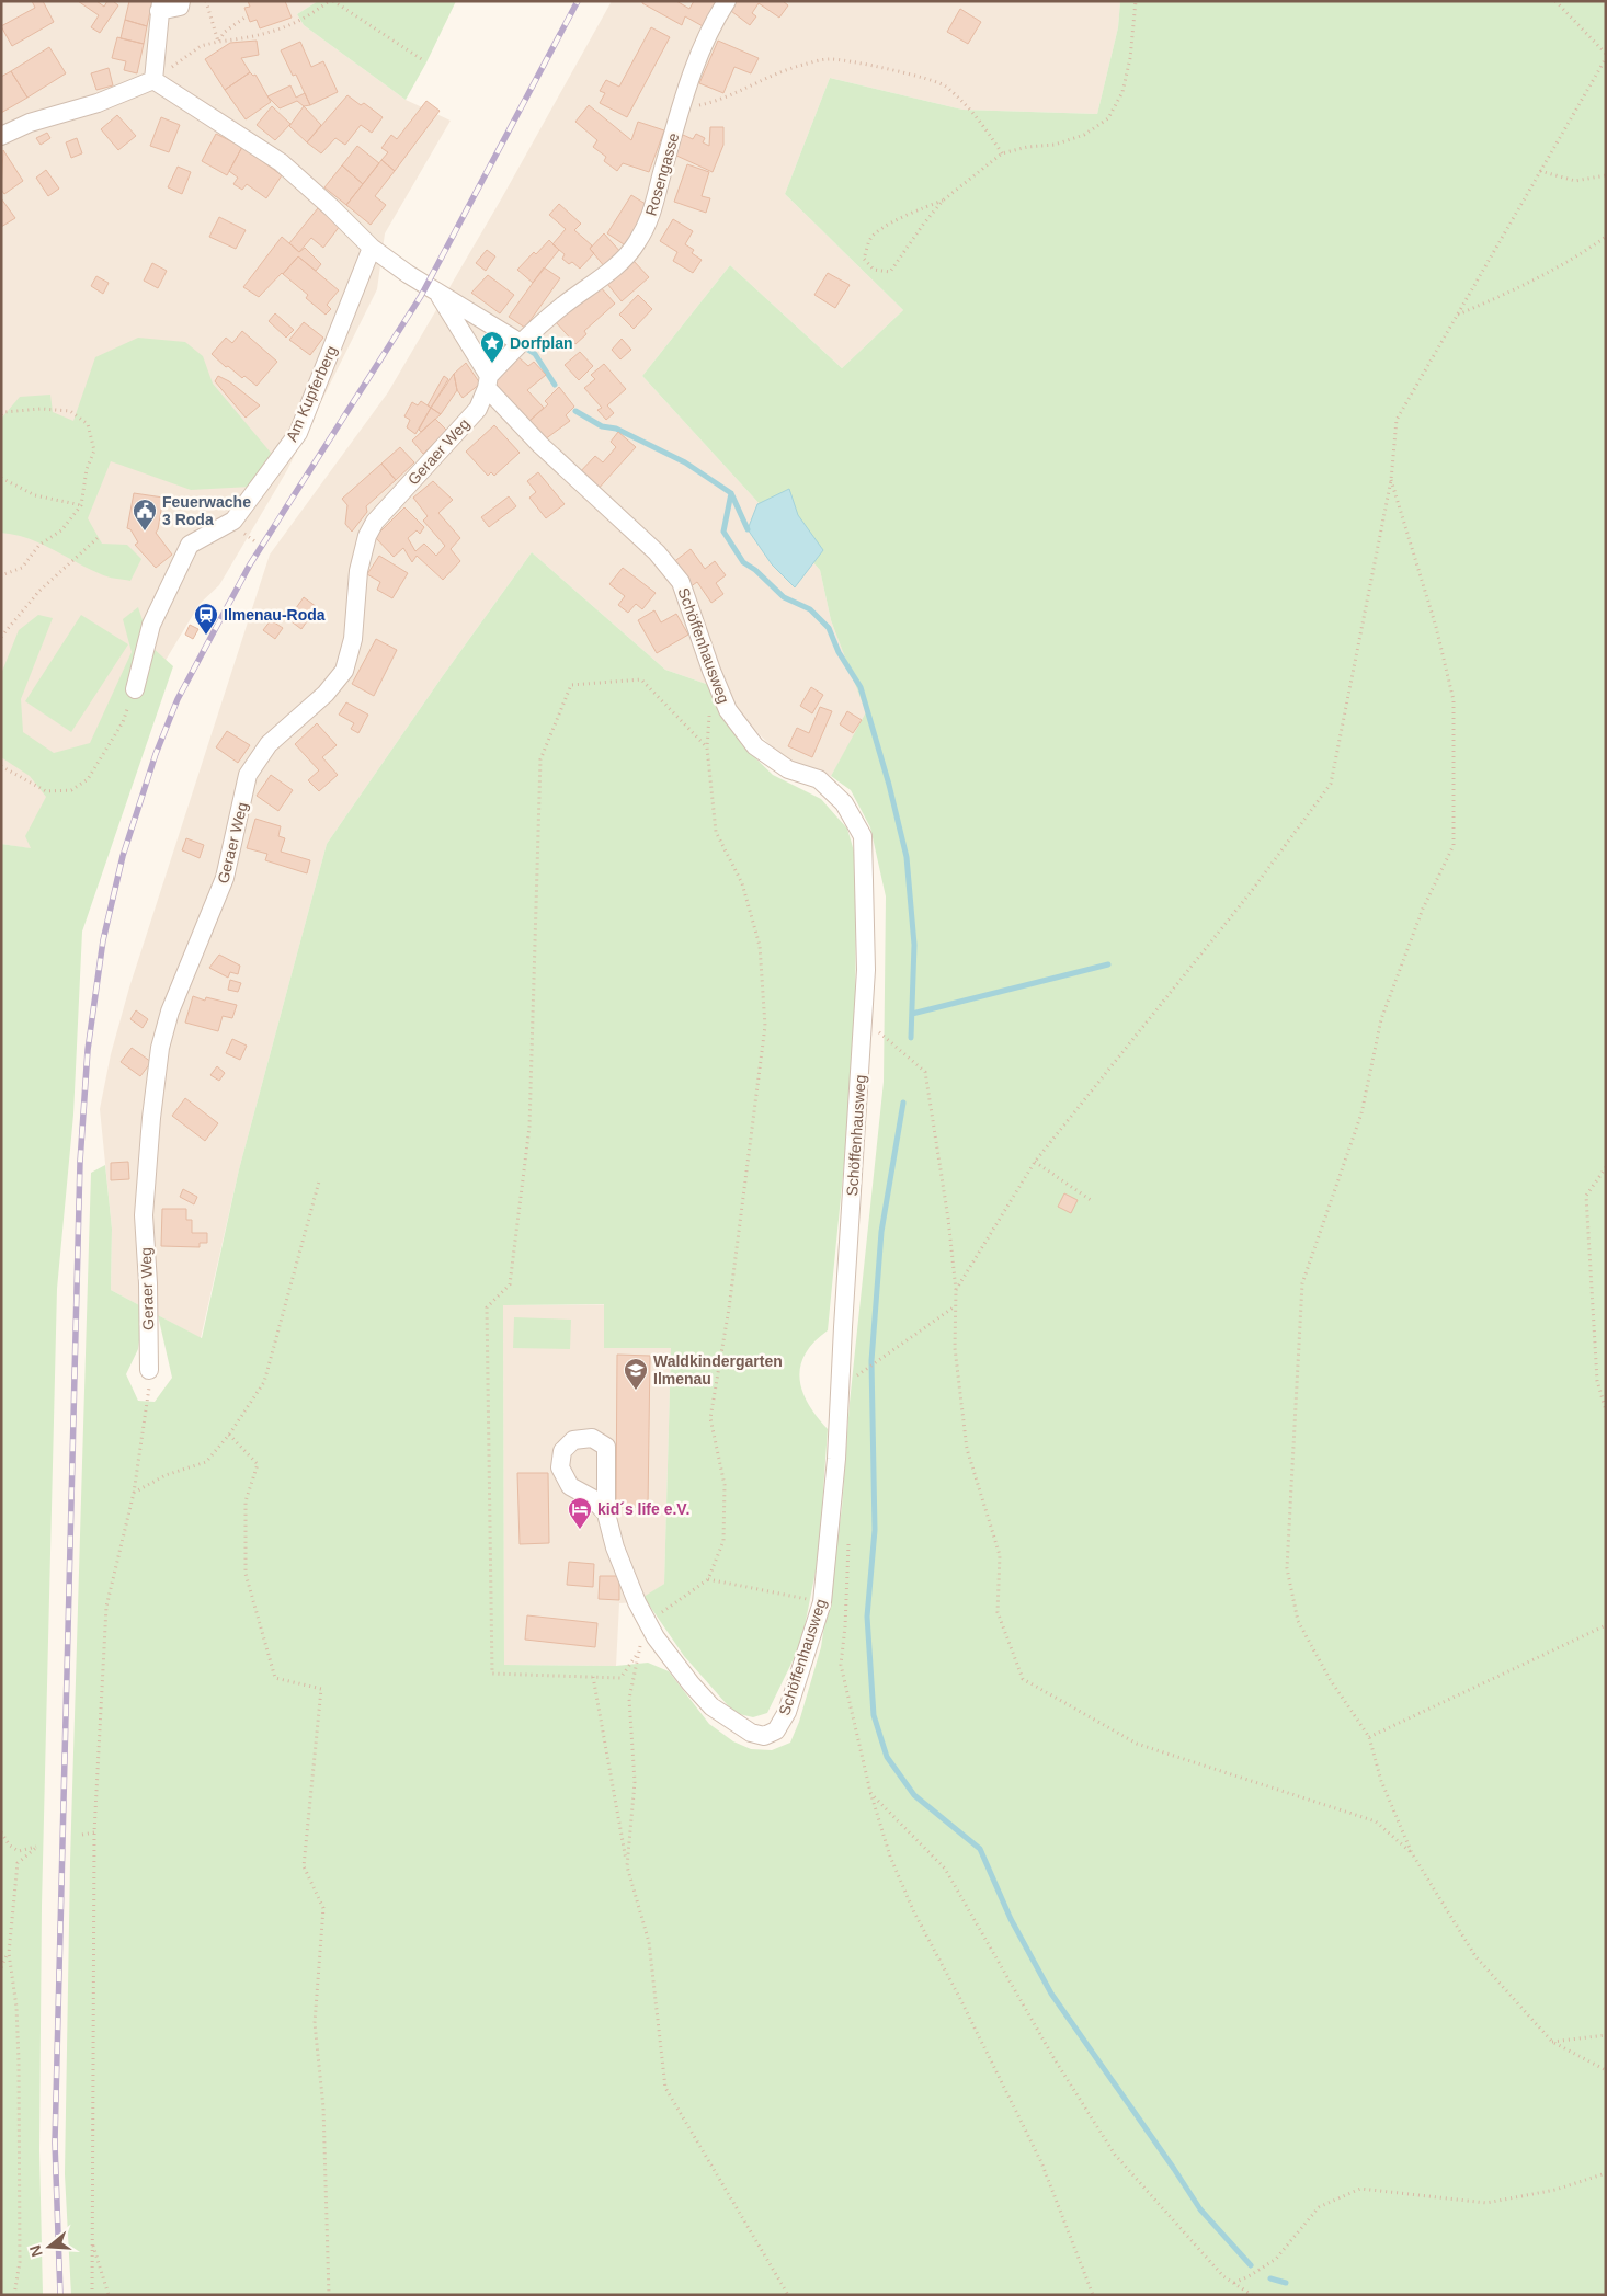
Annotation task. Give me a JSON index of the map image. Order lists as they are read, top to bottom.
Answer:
{
  "streets": {
    "street": [
      "Rosengasse",
      "Am Kupferberg",
      "Geraer Weg",
      "Schöffenhausweg"
    ]
  },
  "crossings": [
    ["Geraer Weg", "Schöffenhausweg"]
  ],
  "places": {
    "place": ["Dorfplan"],
    "public building": ["Feuerwache 3 Roda"],
    "station": ["Ilmenau-Roda"],
    "school or university": ["Waldkindergarten Ilmenau"],
    "hotel": ["kid´s life e.V."]
  },
  "north": "left"
}
